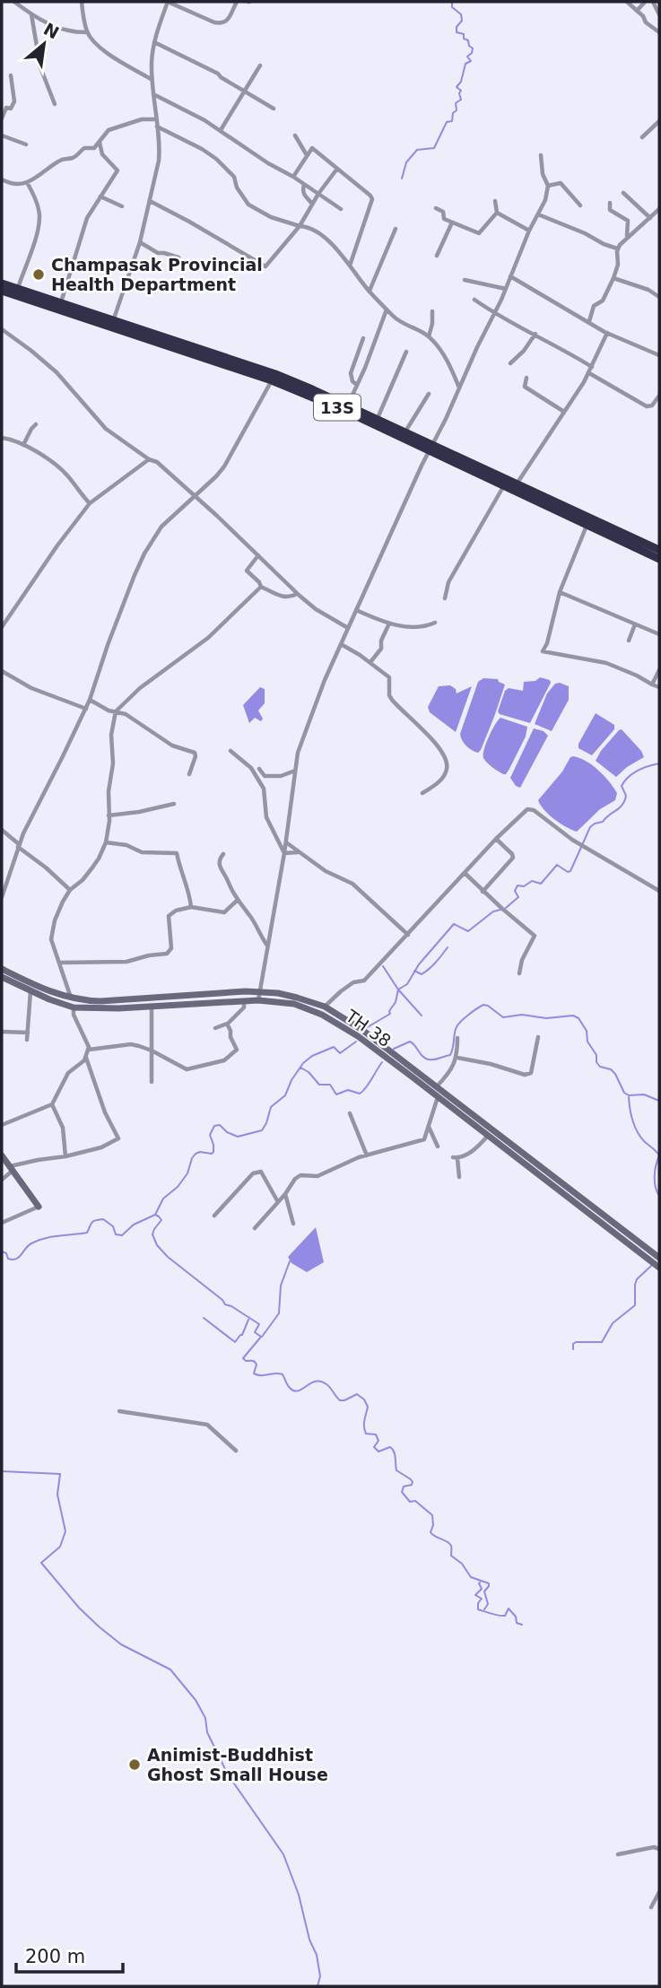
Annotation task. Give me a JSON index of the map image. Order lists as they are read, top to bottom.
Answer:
{
  "streets": {
    "highway": ["13S"],
    "street": ["TH 38"]
  },
  "places": ["Champasak Provincial Health Department", "Animist-Buddhist Ghost Small House"],
  "scale_bar": "200 m",
  "north": "top right"
}
